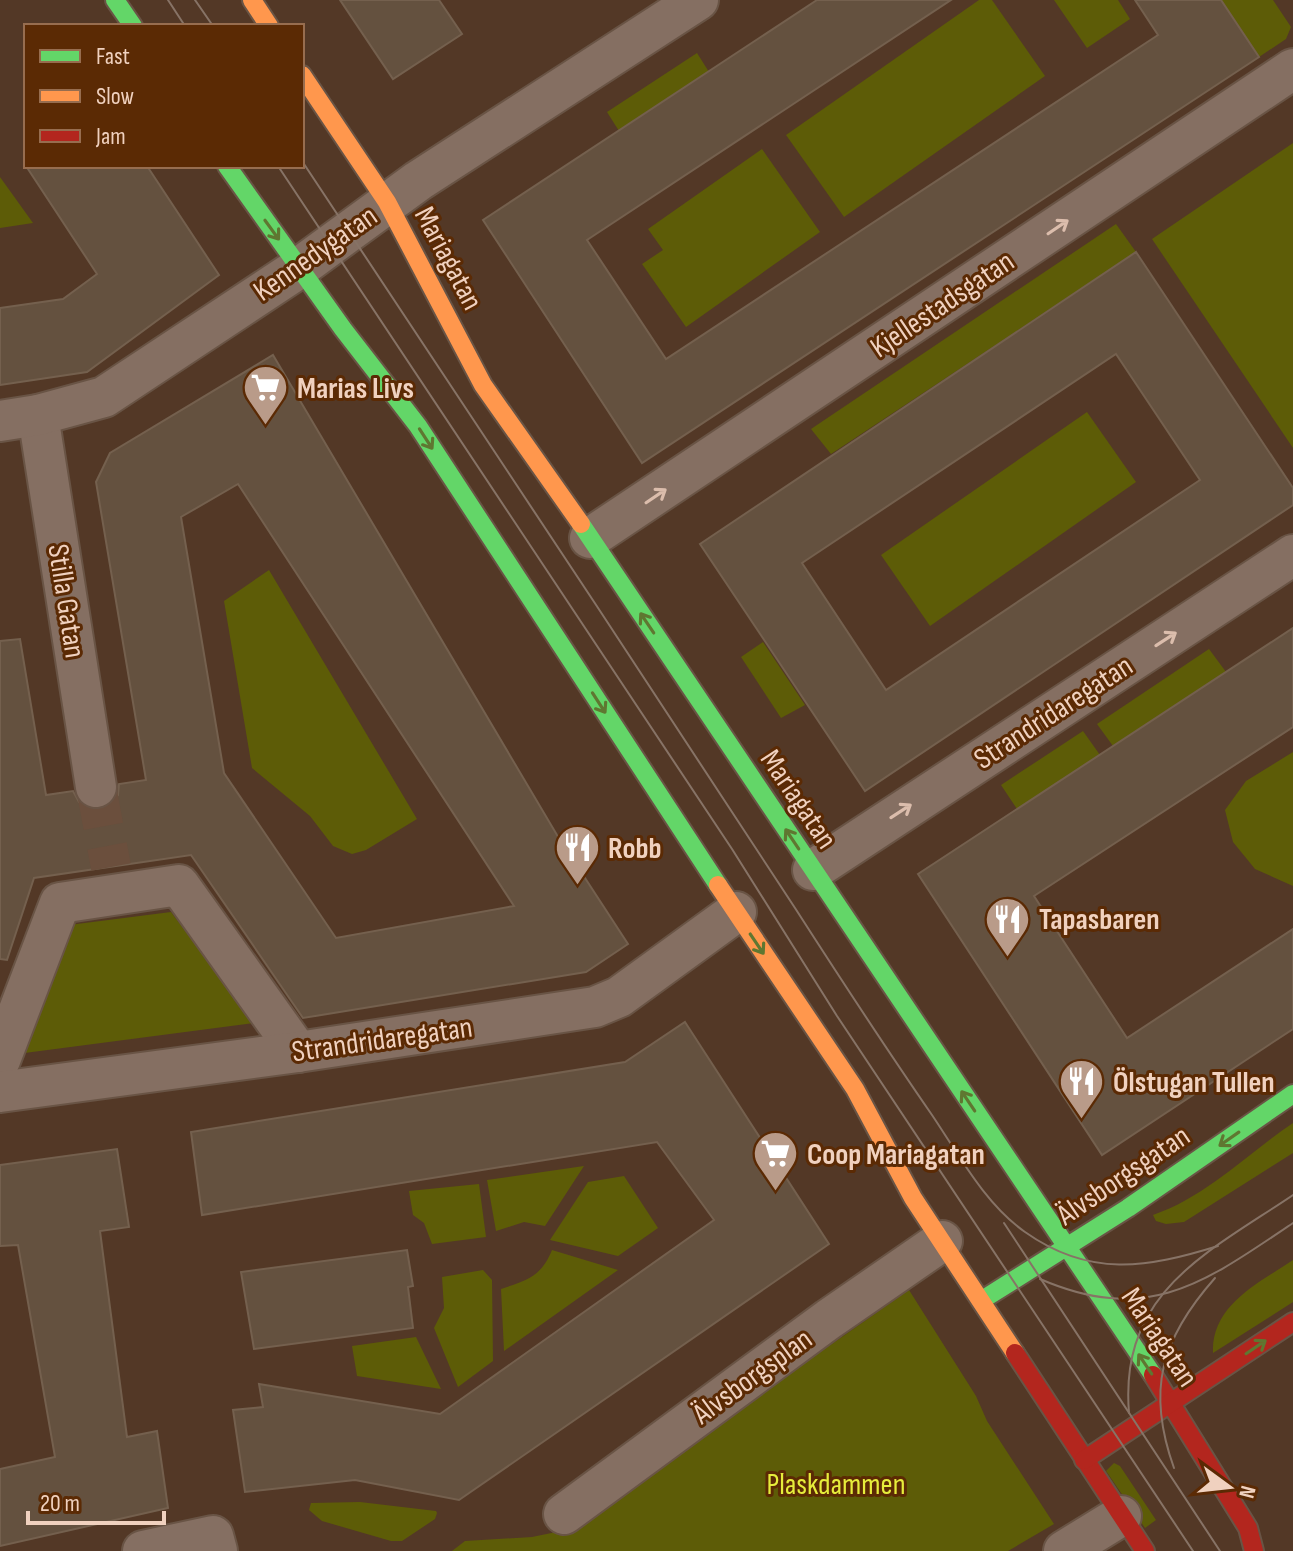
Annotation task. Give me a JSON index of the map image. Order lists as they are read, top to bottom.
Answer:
{
  "streets": {
    "street": [
      "Kennedygatan",
      "Mariagatan",
      "Kjellestadsgatan",
      "Stilla Gatan",
      "Strandridaregatan",
      "Älvsborgsgatan",
      "Älvsborgsplan"
    ]
  },
  "crossings": [
    ["Kennedygatan", "Mariagatan"],
    ["Kennedygatan", "Stilla Gatan"],
    ["Mariagatan", "Kjellestadsgatan"],
    ["Mariagatan", "Strandridaregatan"],
    ["Mariagatan", "Älvsborgsgatan"]
  ],
  "one_way": ["Kjellestadsgatan", "Strandridaregatan", "Älvsborgsgatan"],
  "parks": ["Plaskdammen"],
  "places": {
    "supermarket": ["Marias Livs", "Coop Mariagatan"],
    "restaurant": ["Robb", "Tapasbaren", "Ölstugan Tullen"]
  },
  "legend": ["Fast", "Slow", "Jam"],
  "scale_bar": "20 m",
  "north": "right"
}
